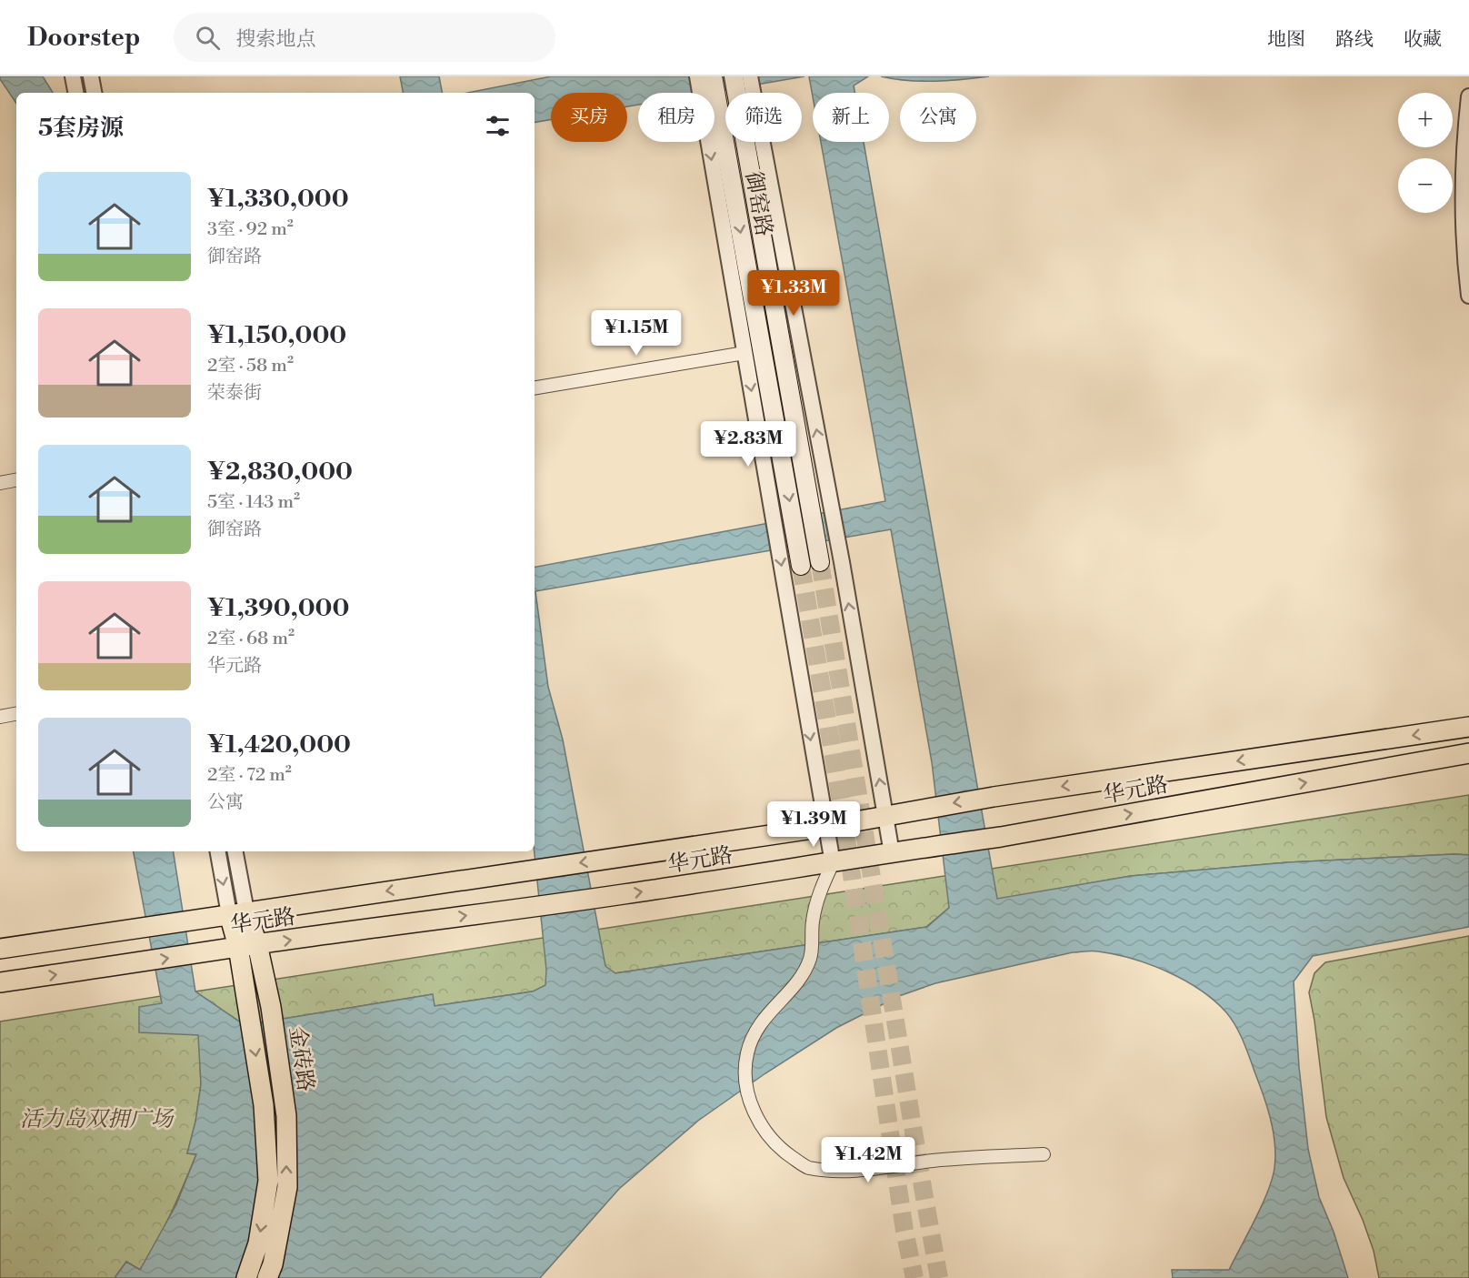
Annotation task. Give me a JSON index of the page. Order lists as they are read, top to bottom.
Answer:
{
  "streets": {
    "main road": ["御窑路", "华元路", "金砖路"]
  },
  "crossings": [
    ["华元路", "金砖路"]
  ],
  "parks": ["活力岛双拥广场"],
  "page": {
    "header": "Doorstep",
    "search": "搜索地点",
    "nav": ["地图", "路线", "收藏"],
    "map_buttons": ["+", "−"],
    "chip": [
      "买房",
      "租房",
      "筛选",
      "新上",
      "公寓"
    ],
    "heading": "5套房源",
    "list": [
      {
        "name": "¥1,330,000",
        "note": "3室 · 92 m² · 御窑路"
      },
      {
        "name": "¥1,150,000",
        "note": "2室 · 58 m² · 荣泰街"
      },
      {
        "name": "¥2,830,000",
        "note": "5室 · 143 m² · 御窑路"
      },
      {
        "name": "¥1,390,000",
        "note": "2室 · 68 m² · 华元路"
      },
      {
        "name": "¥1,420,000",
        "note": "2室 · 72 m² · 公寓"
      }
    ],
    "price": [
      "¥1.33M",
      "¥1.15M",
      "¥2.83M",
      "¥1.39M",
      "¥1.42M"
    ]
  }
}
